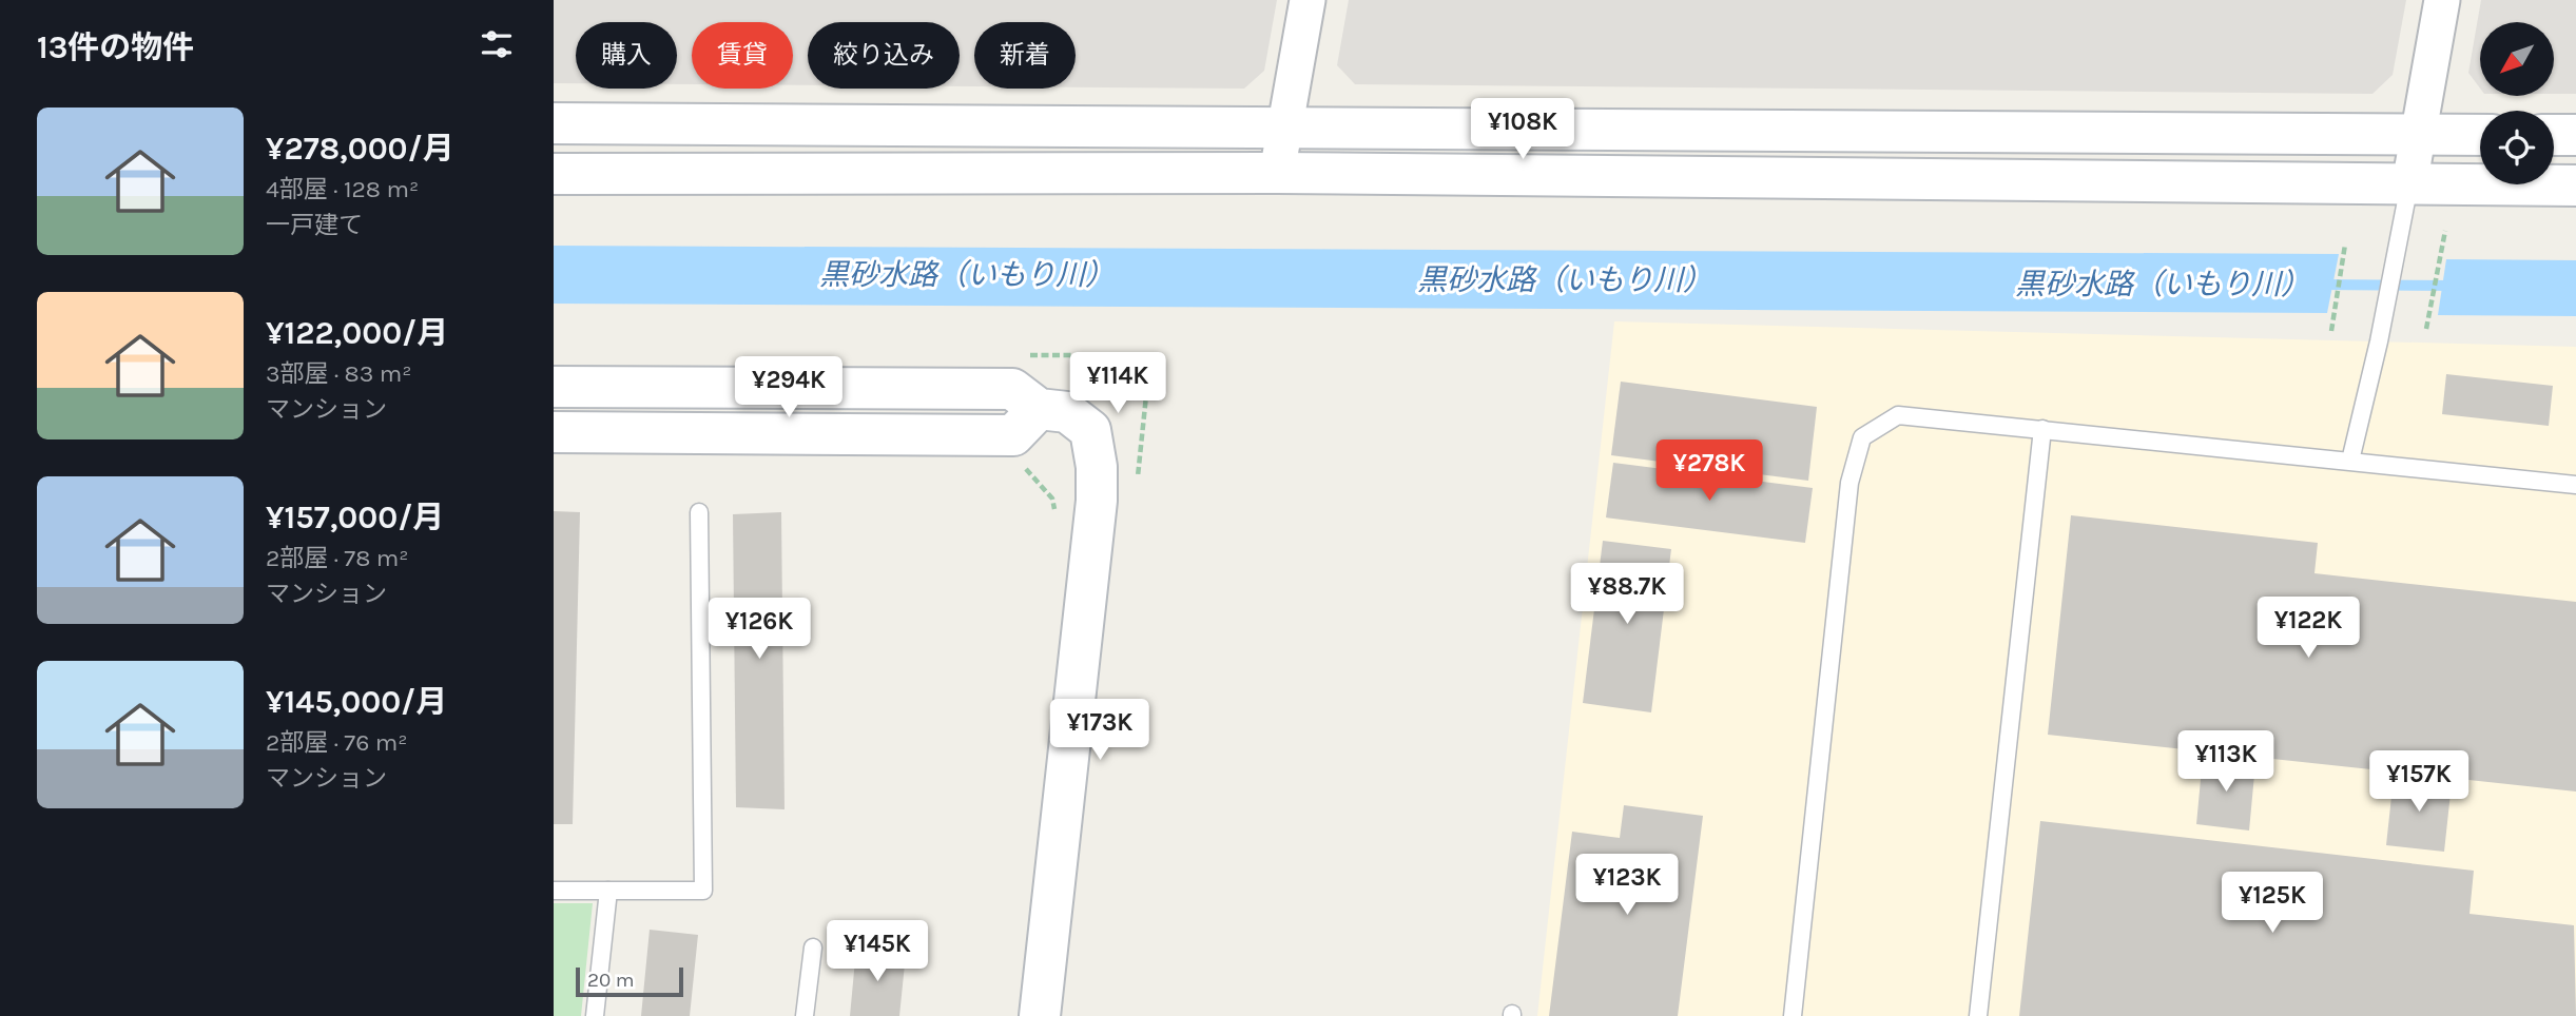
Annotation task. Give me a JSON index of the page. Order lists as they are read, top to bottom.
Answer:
{
  "water": ["黒砂水路（いもり川）"],
  "scale_bar": "20 m",
  "north": "bottom left",
  "page": {
    "heading": "13件の物件",
    "chip": [
      "購入",
      "賃貸",
      "絞り込み",
      "新着"
    ],
    "list": [
      {
        "name": "¥278,000/月",
        "note": "4部屋 · 128 m² · 一戸建て"
      },
      {
        "name": "¥122,000/月",
        "note": "3部屋 · 83 m² · マンション"
      },
      {
        "name": "¥157,000/月",
        "note": "2部屋 · 78 m² · マンション"
      },
      {
        "name": "¥145,000/月",
        "note": "2部屋 · 76 m² · マンション"
      }
    ],
    "price": [
      "¥108K",
      "¥114K",
      "¥294K",
      "¥278K",
      "¥88.7K",
      "¥122K",
      "¥126K",
      "¥173K",
      "¥113K",
      "¥157K",
      "¥123K",
      "¥125K",
      "¥145K"
    ],
    "scale": "20 m"
  }
}
